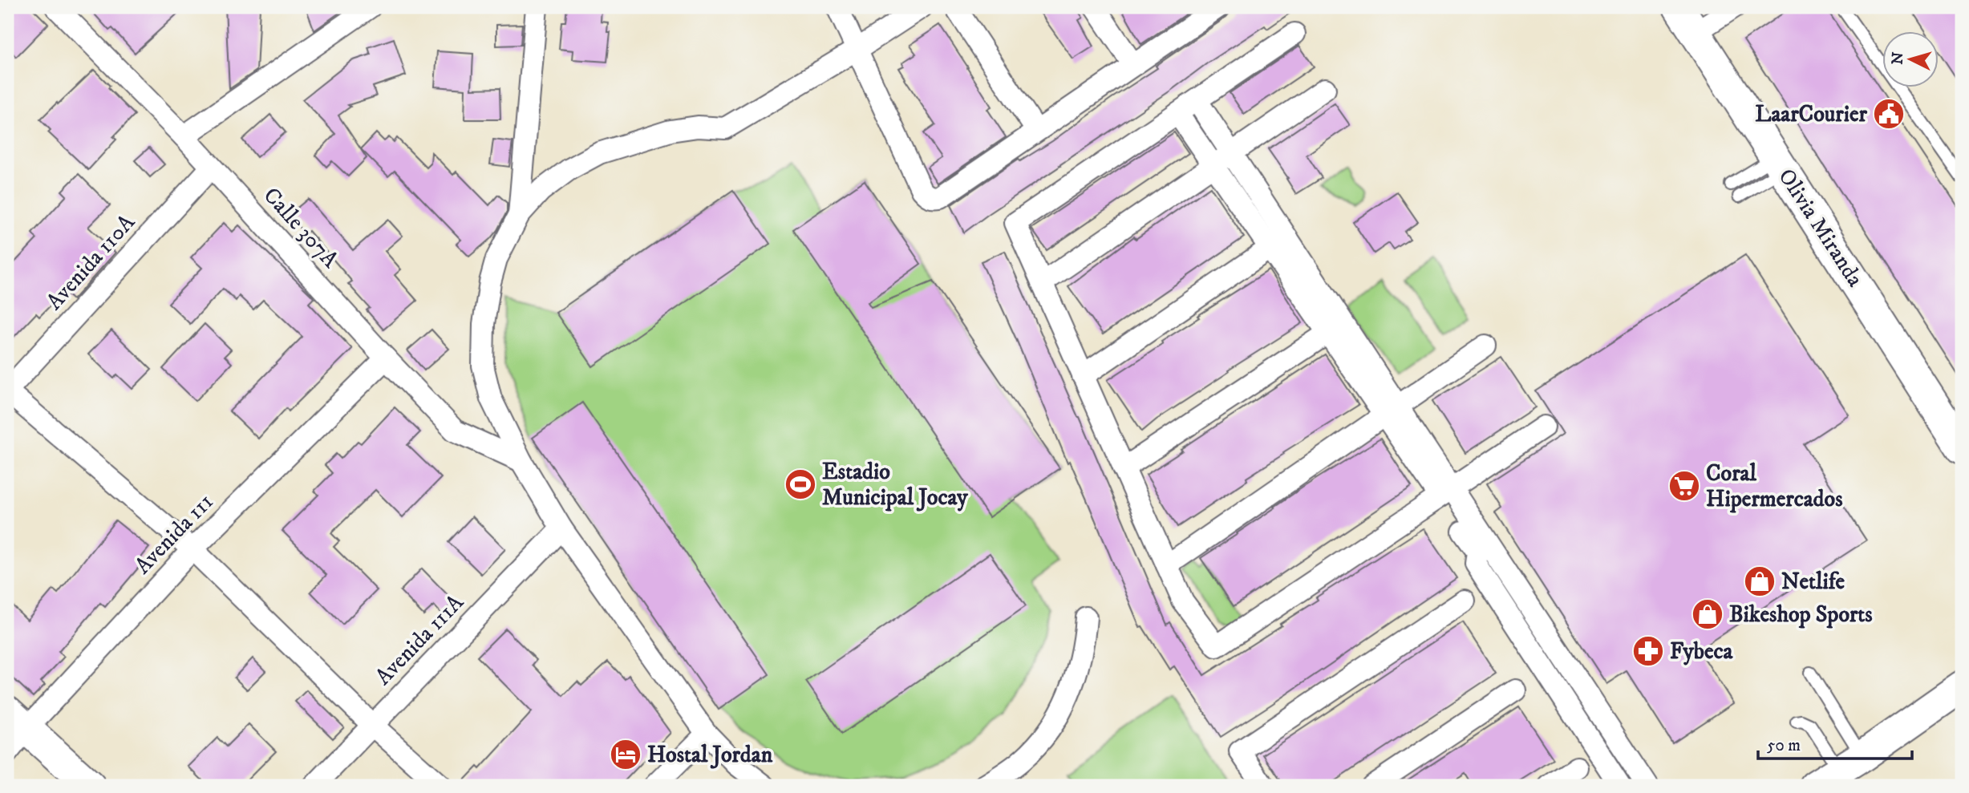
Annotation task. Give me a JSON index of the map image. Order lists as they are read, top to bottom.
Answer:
{
  "streets": {
    "street": [
      "Calle 307A",
      "Olivia Miranda",
      "Avenida 110A",
      "Avenida 111",
      "Avenida 111A"
    ]
  },
  "crossings": [
    ["Calle 307A", "Avenida 110A"],
    ["Calle 307A", "Avenida 111"]
  ],
  "places": {
    "public building": ["LaarCourier"],
    "sports": ["Estadio Municipal Jocay"],
    "supermarket": ["Coral Hipermercados"],
    "shop": ["Netlife", "Bikeshop Sports"],
    "pharmacy": ["Fybeca"],
    "hotel": ["Hostal Jordan"]
  },
  "scale_bar": "50 m",
  "north": "left"
}
